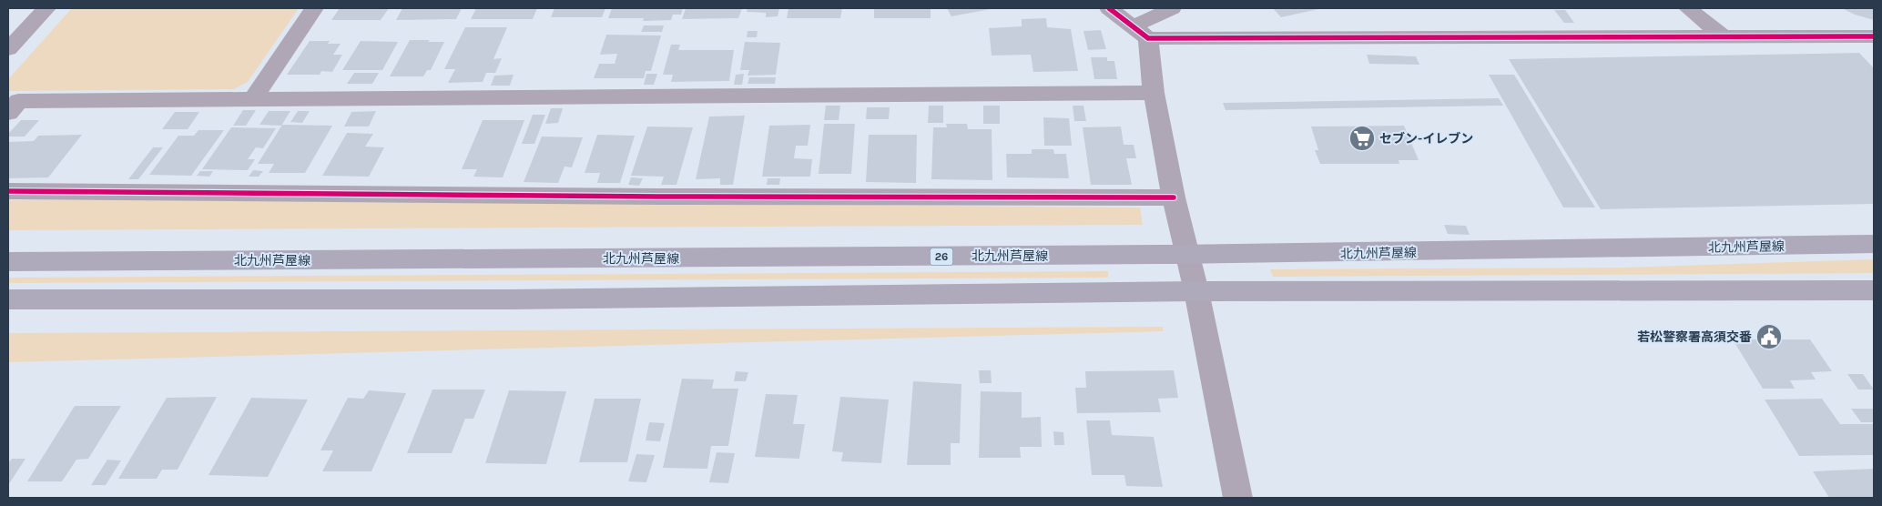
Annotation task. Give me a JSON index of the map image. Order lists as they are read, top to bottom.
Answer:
{
  "streets": {
    "main road": ["北九州芦屋線", "26"]
  },
  "places": {
    "supermarket": ["セブン-イレブン"],
    "public building": ["若松警察署高須交番"]
  }
}
